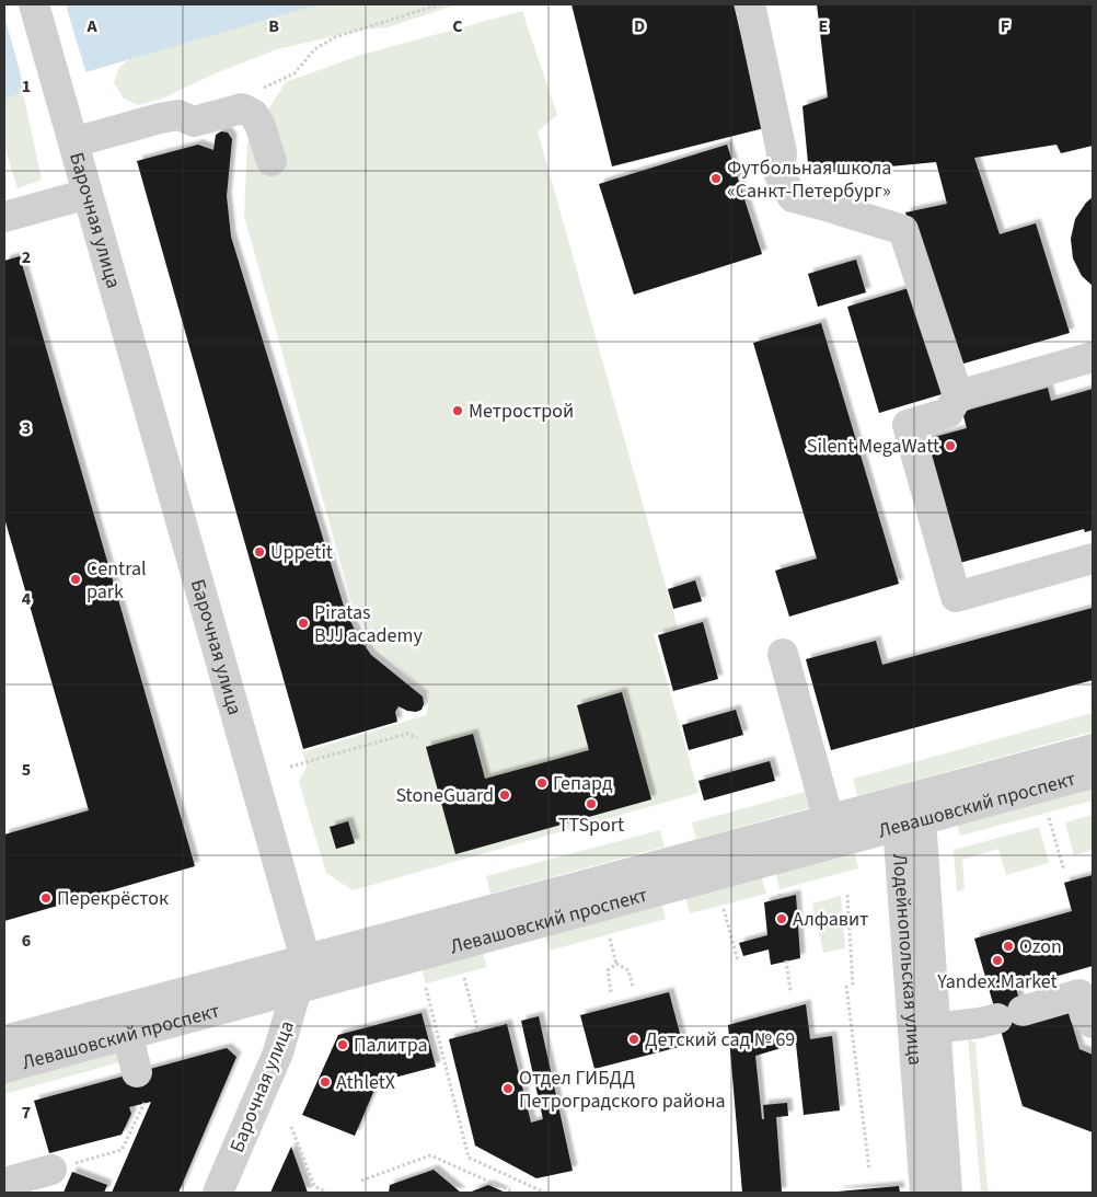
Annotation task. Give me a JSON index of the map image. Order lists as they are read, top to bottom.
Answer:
{
  "streets": {
    "street": ["Барочная улица", "Левашовский проспект", "Лодейнопольская улица"]
  },
  "crossings": [
    ["Барочная улица", "Левашовский проспект"],
    ["Левашовский проспект", "Лодейнопольская улица"]
  ],
  "places": [
    "Футбольная школа «Санкт-Петербург»",
    "Метрострой",
    "Silent MegaWatt",
    "Uppetit",
    "Central park",
    "Piratas BJJ academy",
    "Гепард",
    "StoneGuard",
    "TTSport",
    "Перекрёсток",
    "Алфавит",
    "Ozon",
    "Yandex.Market",
    "Детский сад № 69",
    "Палитра",
    "AthletX",
    "Отдел ГИБДД Петроградского района"
  ],
  "grid": {
    "columns": [
      "A",
      "B",
      "C",
      "D",
      "E",
      "F"
    ],
    "rows": [
      "1",
      "2",
      "3",
      "4",
      "5",
      "6",
      "7"
    ]
  }
}
